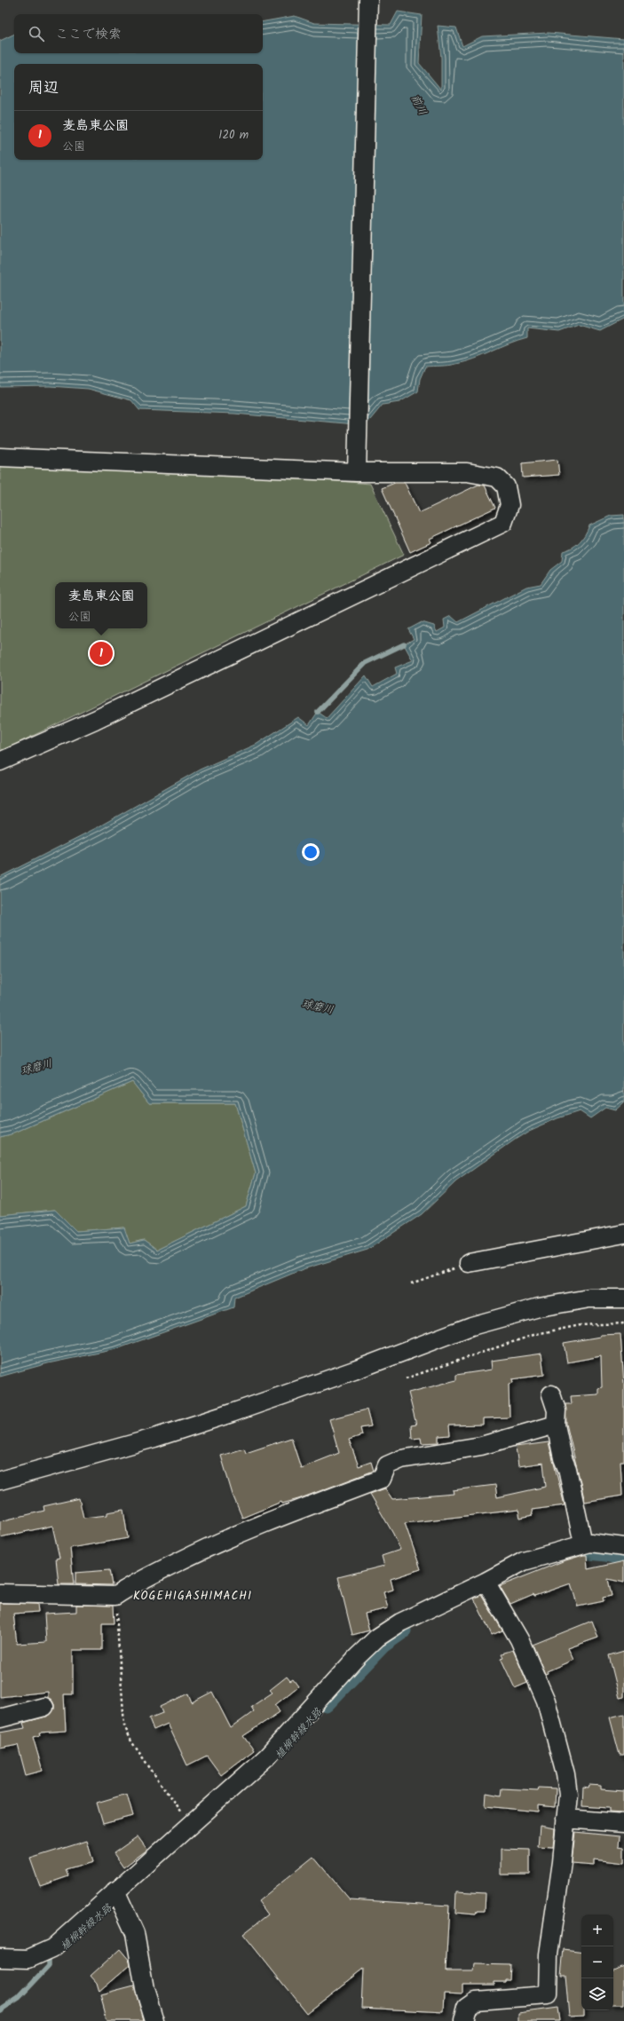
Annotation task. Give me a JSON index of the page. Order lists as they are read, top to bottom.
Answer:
{
  "districts": ["KOGEHIGASHIMACHI"],
  "water": ["前川", "球磨川", "植柳幹線水路"],
  "page": {
    "search": "ここで検索",
    "heading": "周辺",
    "list": [
      {
        "mark": "1",
        "name": "麦島東公園",
        "note": "公園",
        "value": "120 m"
      }
    ],
    "popup": ["麦島東公園", "公園"],
    "pins": "1",
    "map_buttons": ["+", "−"]
  }
}
